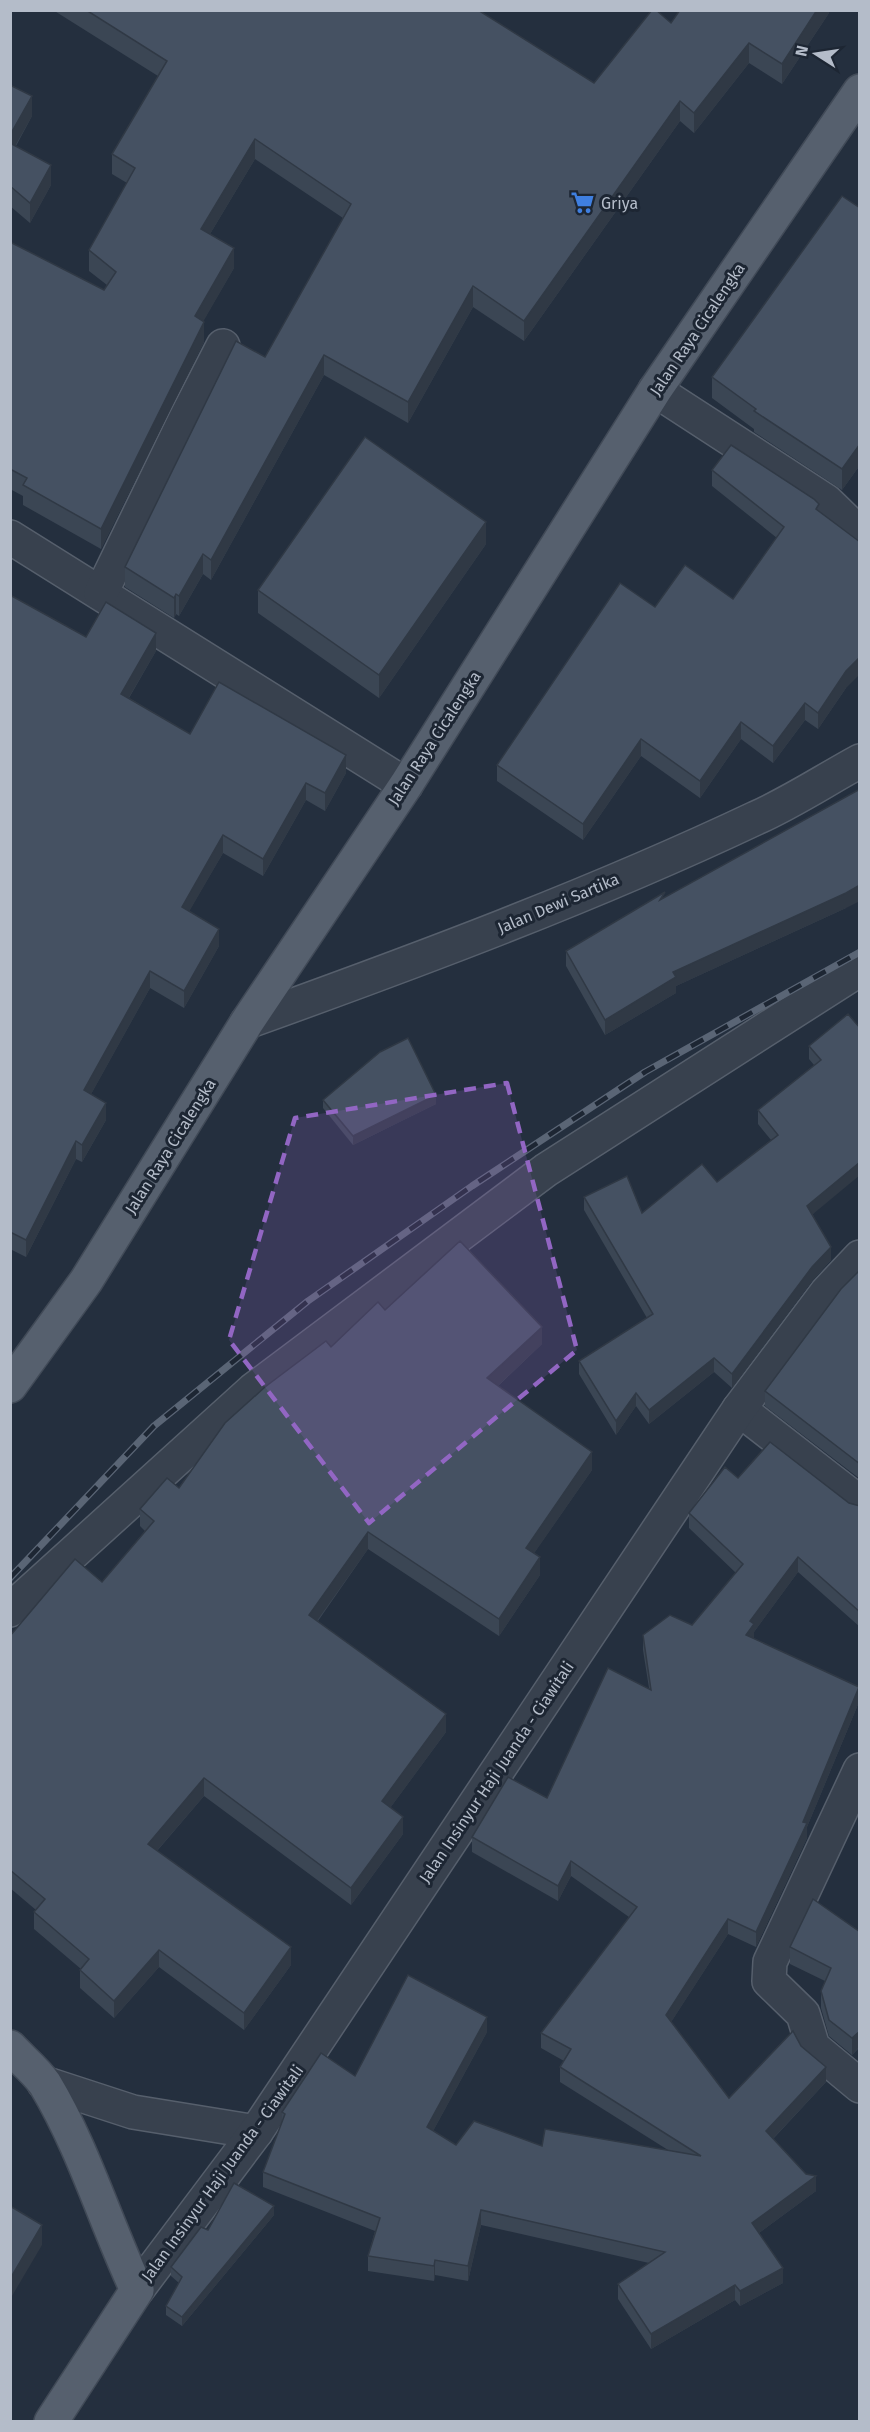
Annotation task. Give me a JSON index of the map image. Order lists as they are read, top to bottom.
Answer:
{
  "streets": {
    "main road": ["Jalan Raya Cicalengka"],
    "street": ["Jalan Dewi Sartika", "Jalan Insinyur Haji Juanda - Ciawitali"]
  },
  "crossings": [
    ["Jalan Raya Cicalengka", "Jalan Dewi Sartika"]
  ],
  "places": {
    "supermarket": ["Griya"]
  },
  "north": "left"
}
